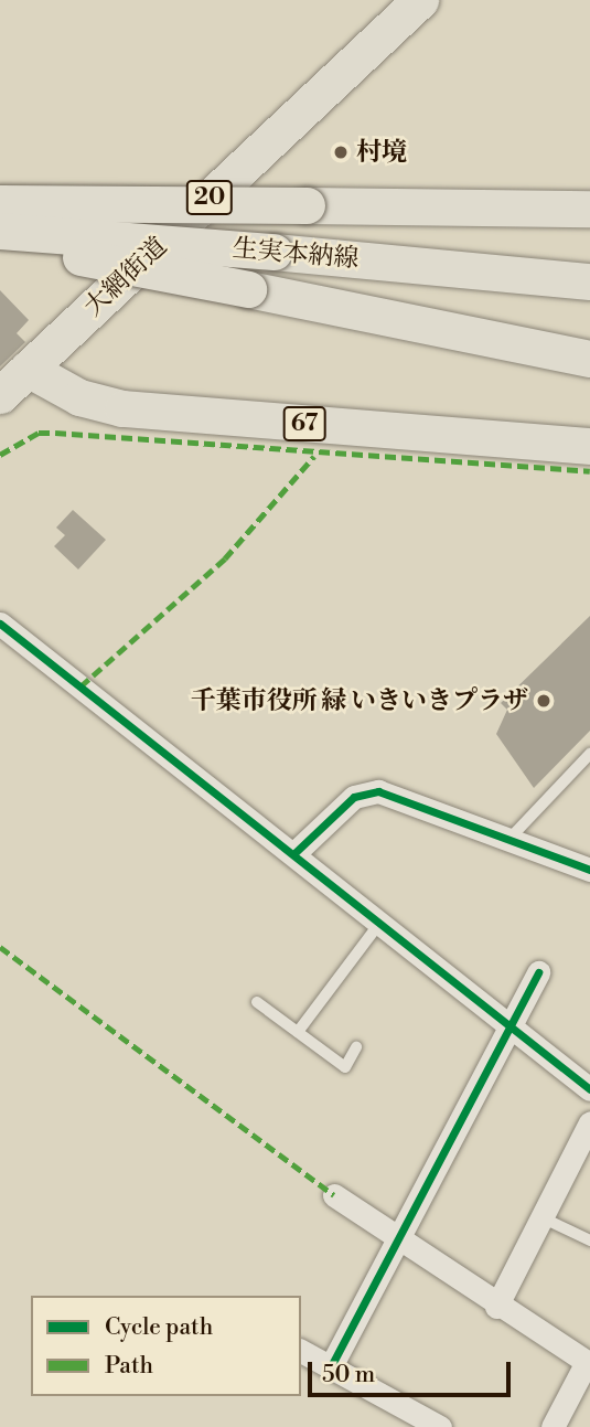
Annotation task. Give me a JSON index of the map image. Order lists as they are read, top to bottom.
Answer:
{
  "streets": {
    "main road": [
      "20",
      "生実本納線",
      "大網街道",
      "67"
    ]
  },
  "crossings": [
    ["大網街道", "67"]
  ],
  "places": ["村境", "千葉市役所 緑 いきいきプラザ"],
  "legend": ["Cycle path", "Path"],
  "scale_bar": "50 m"
}
